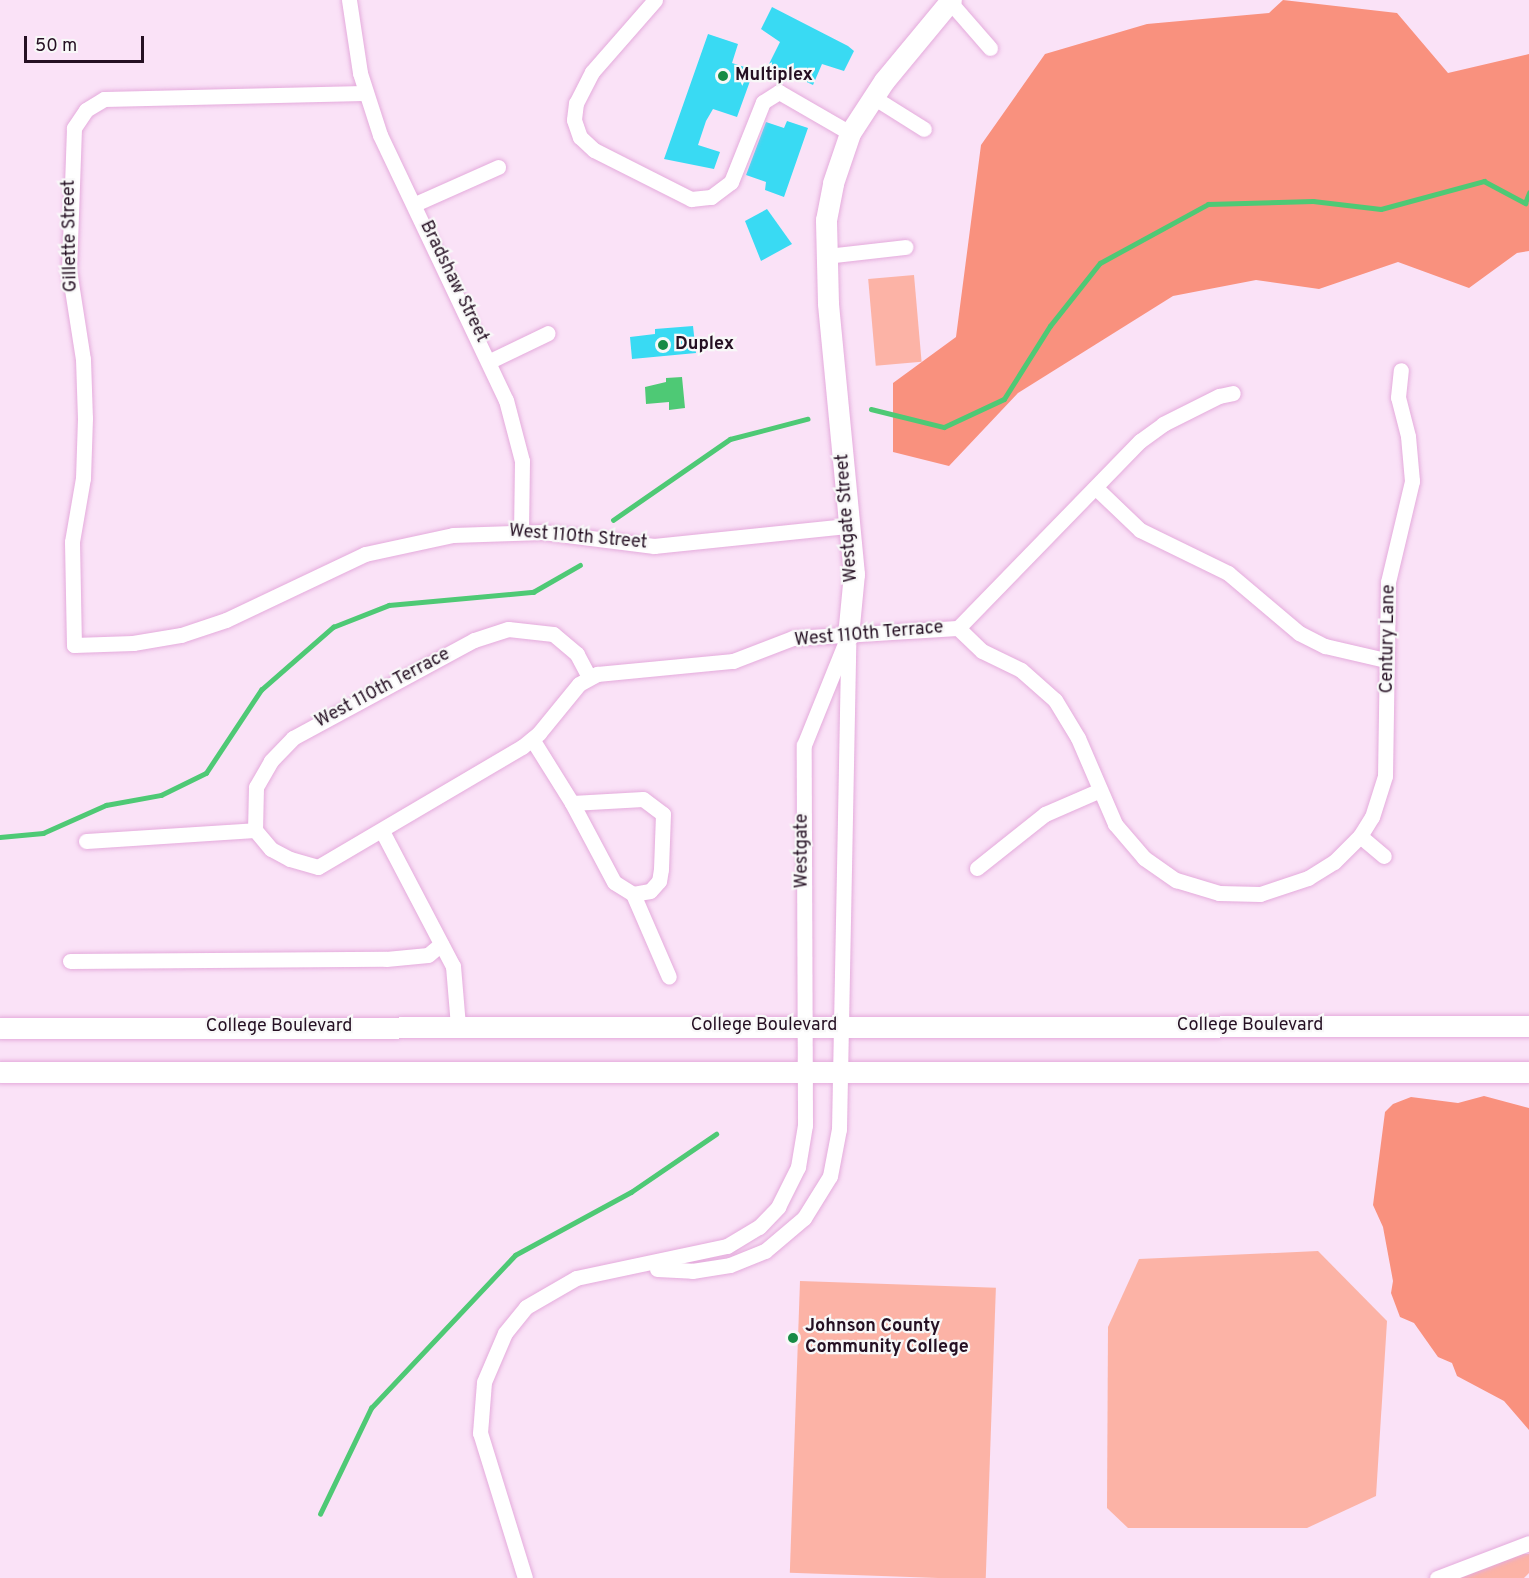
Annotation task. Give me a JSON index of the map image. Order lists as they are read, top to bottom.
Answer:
{
  "streets": {
    "main road": ["Westgate Street", "College Boulevard"],
    "street": [
      "Gillette Street",
      "Bradshaw Street",
      "West 110th Street",
      "West 110th Terrace",
      "Century Lane",
      "Westgate"
    ]
  },
  "crossings": [
    ["Gillette Street", "Bradshaw Street"],
    ["Gillette Street", "West 110th Street"],
    ["Bradshaw Street", "West 110th Street"],
    ["Westgate Street", "West 110th Street"],
    ["Westgate Street", "West 110th Terrace"],
    ["Westgate Street", "Westgate"],
    ["Westgate Street", "College Boulevard"],
    ["West 110th Terrace", "Century Lane"],
    ["West 110th Terrace", "Westgate"],
    ["Westgate", "College Boulevard"]
  ],
  "places": ["Multiplex", "Duplex", "Johnson County Community College"],
  "scale_bar": "50 m"
}
